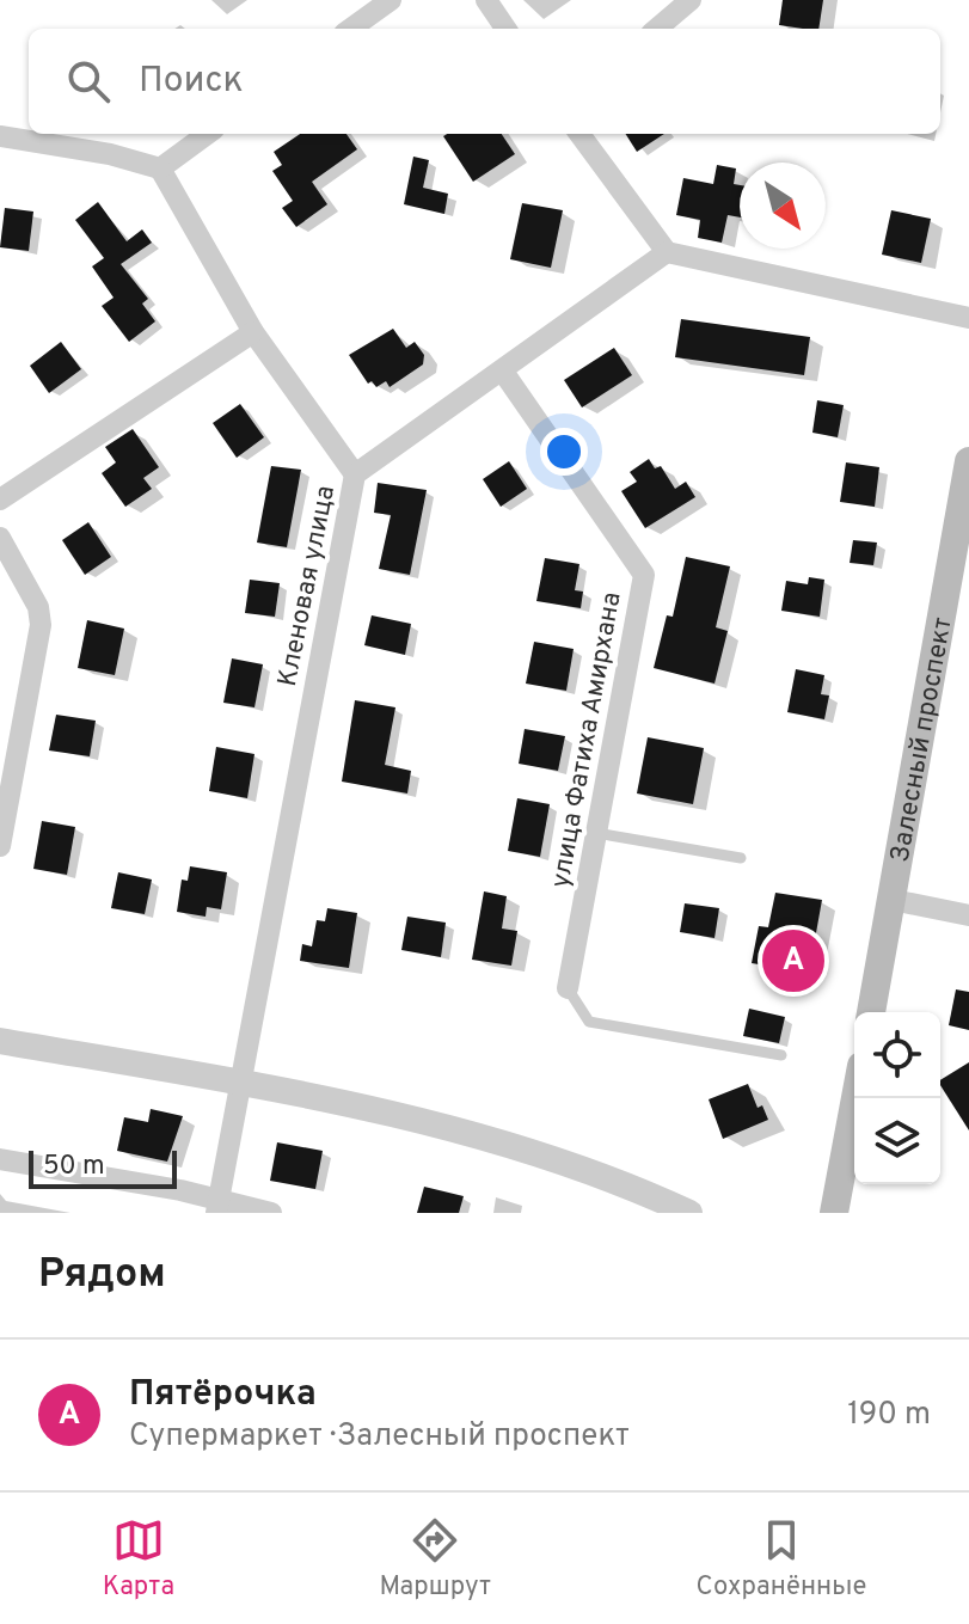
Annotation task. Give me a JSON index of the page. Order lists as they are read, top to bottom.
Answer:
{
  "streets": {
    "main road": ["Залесный проспект"],
    "street": ["Кленовая улица", "улица Фатиха Амирхана"]
  },
  "crossings": [
    ["Кленовая улица", "улица Фатиха Амирхана"]
  ],
  "scale_bar": "50 m",
  "north": "bottom right",
  "page": {
    "search": "Поиск",
    "pins": "A",
    "scale": "50 m",
    "heading": "Рядом",
    "list": [
      {
        "mark": "A",
        "name": "Пятёрочка",
        "note": "Супермаркет · Залесный проспект",
        "value": "190 m"
      }
    ],
    "nav": ["Карта", "Маршрут", "Сохранённые"]
  }
}
